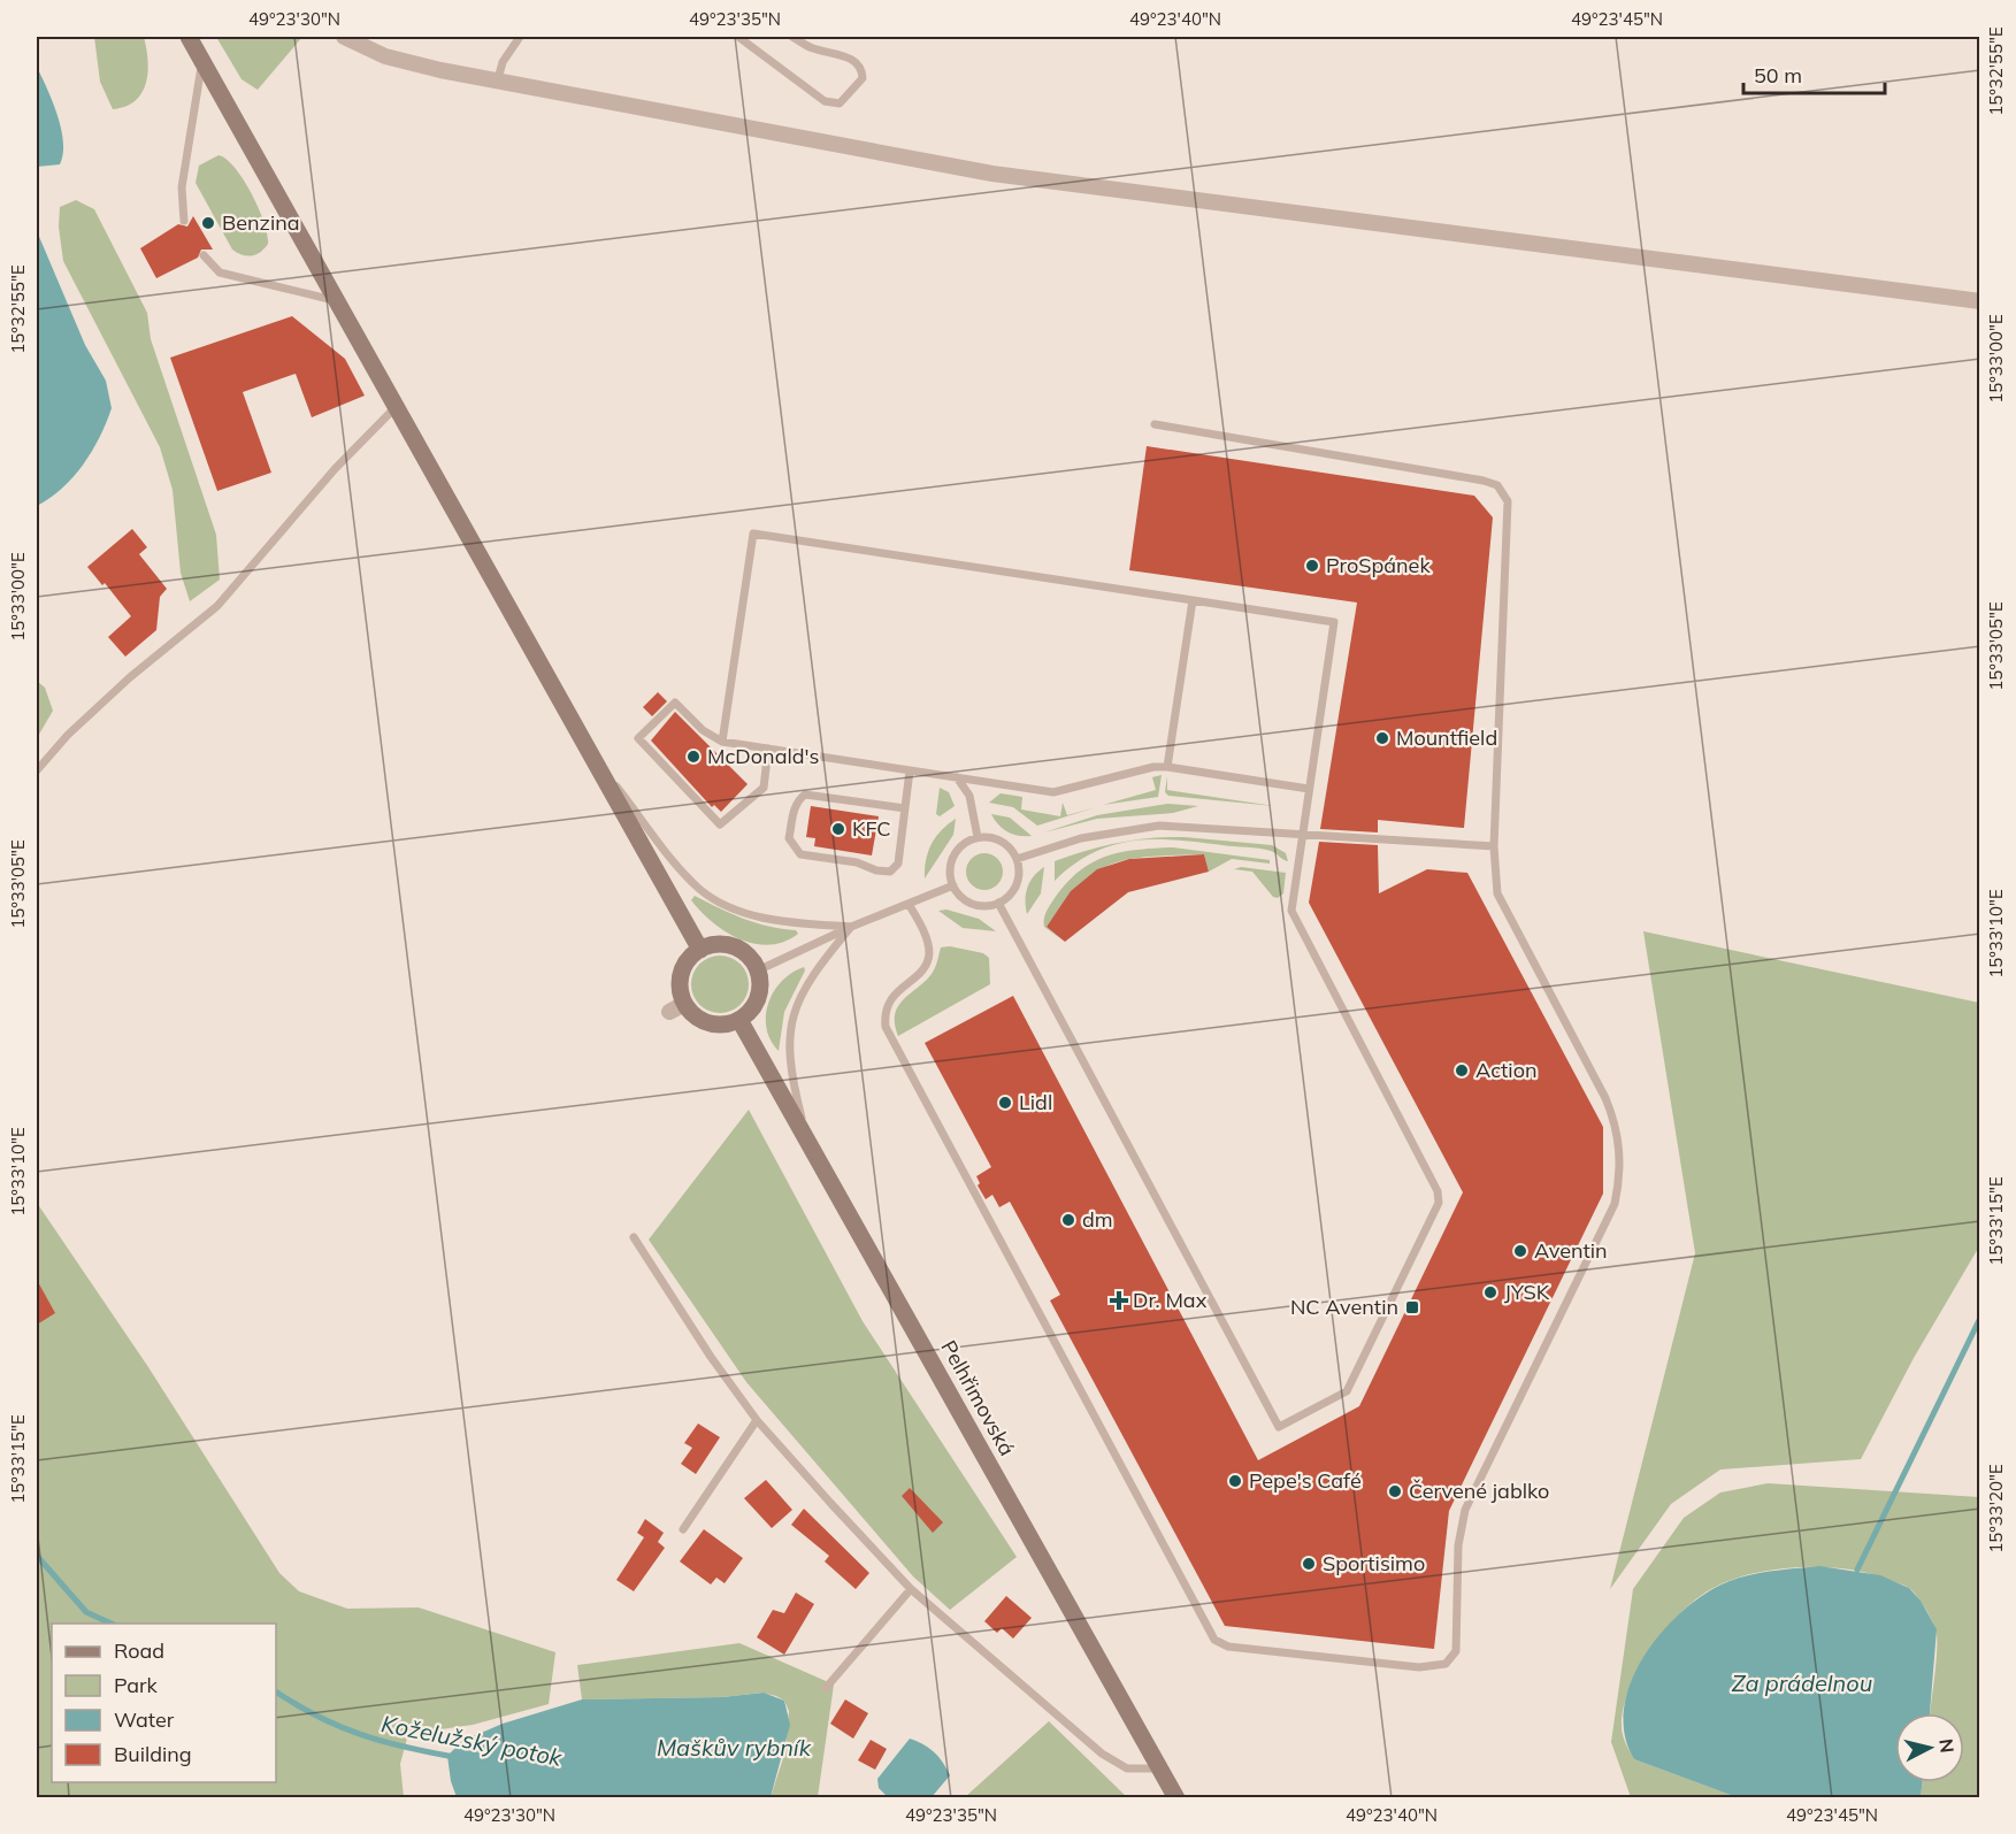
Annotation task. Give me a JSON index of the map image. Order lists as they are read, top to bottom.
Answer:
{
  "streets": {
    "main road": ["Pelhřimovská"]
  },
  "water": ["Za prádelnou", "Koželužský potok", "Maškův rybník"],
  "places": {
    "other": [
      "Benzina",
      "ProSpánek",
      "Mountfield",
      "McDonald's",
      "KFC",
      "Action",
      "Lidl",
      "dm",
      "Aventin",
      "JYSK",
      "Pepe's Café",
      "Červené jablko",
      "Sportisimo"
    ],
    "health": ["Dr. Max"],
    "transit": ["NC Aventin"]
  },
  "legend": [
    "Road",
    "Park",
    "Water",
    "Building"
  ],
  "scale_bar": "50 m",
  "north": "right",
  "coordinates": [
    "49°23'30\"N",
    "49°23'35\"N",
    "49°23'40\"N",
    "49°23'45\"N",
    "15°32'55\"E",
    "15°33'00\"E",
    "15°33'05\"E",
    "15°33'10\"E",
    "15°33'15\"E",
    "15°33'20\"E"
  ]
}
